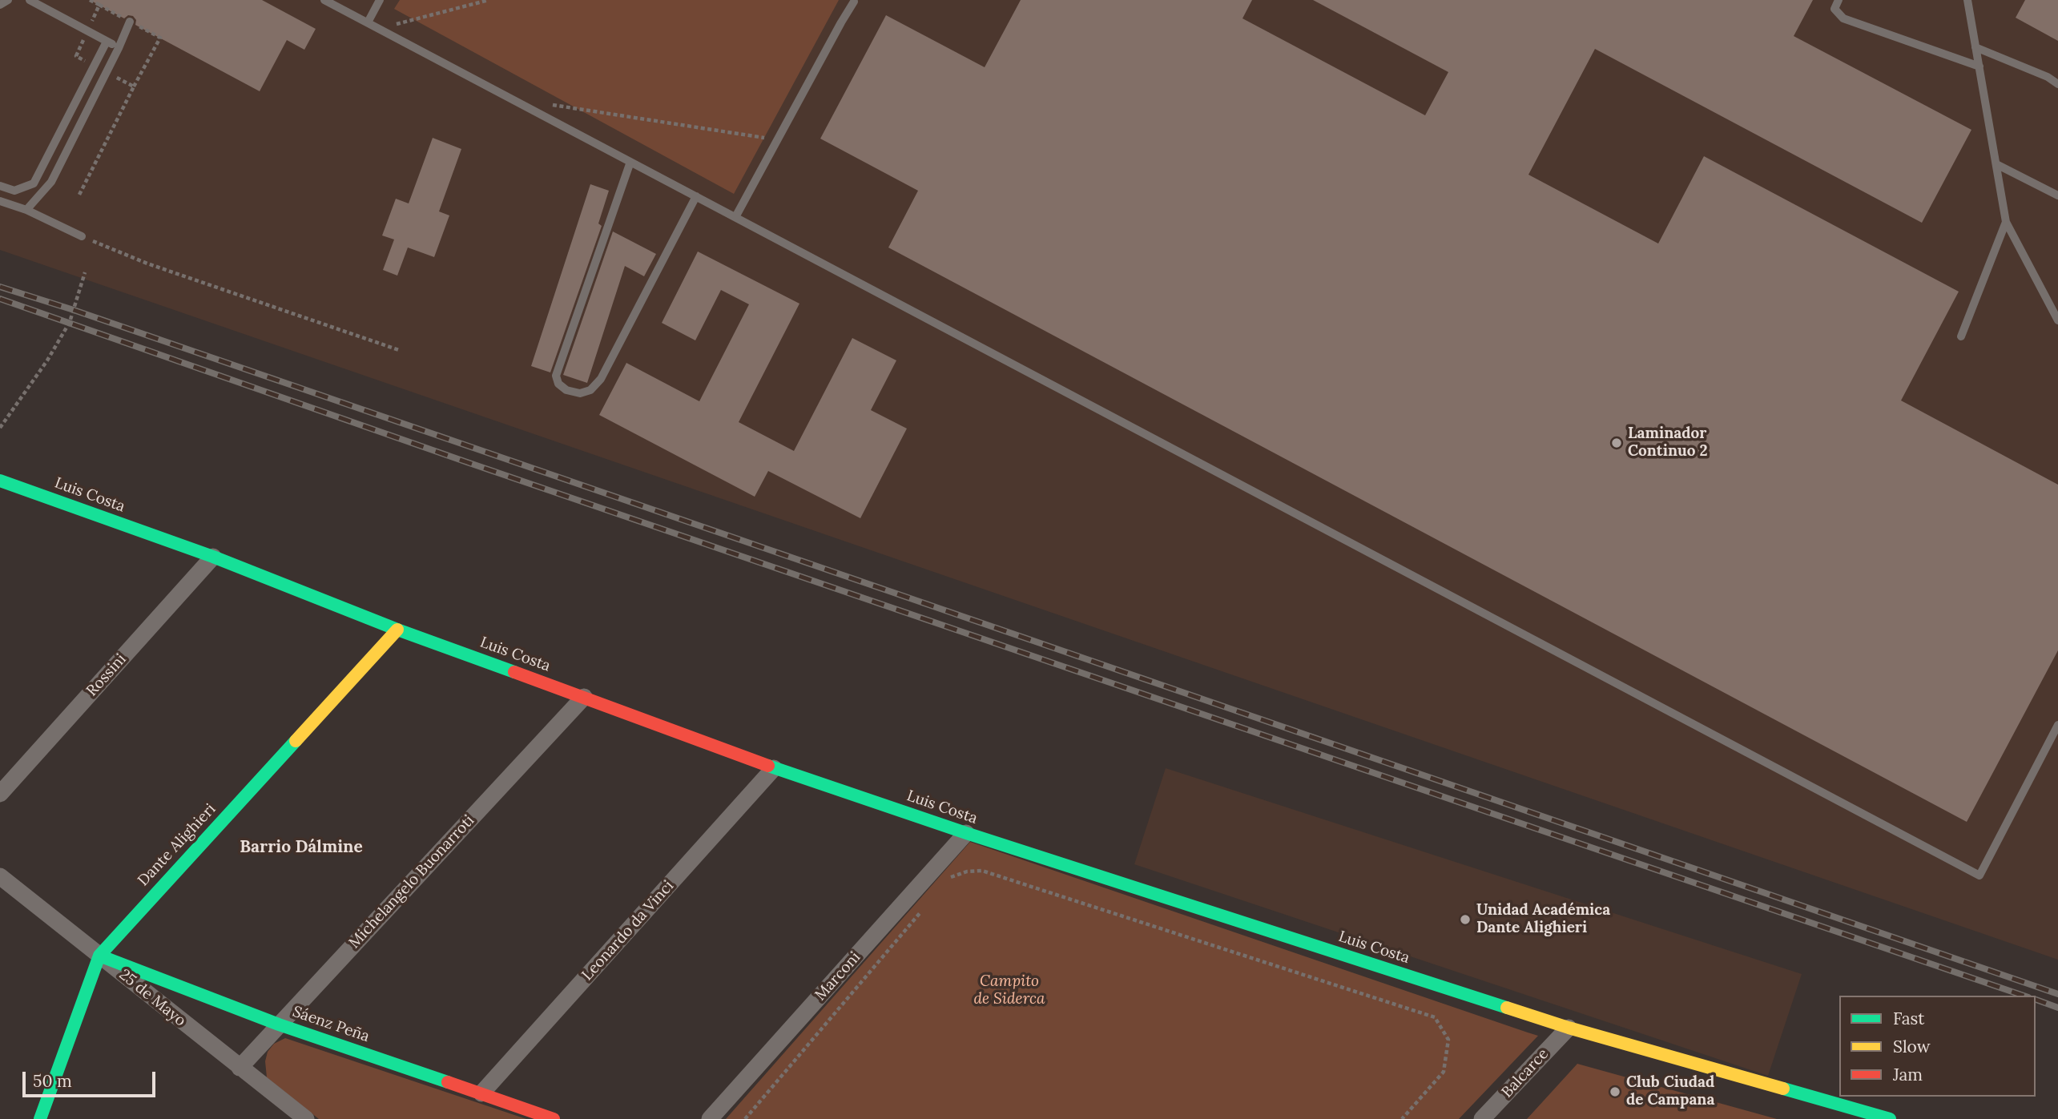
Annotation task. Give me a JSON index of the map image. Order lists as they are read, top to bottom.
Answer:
{
  "streets": {
    "street": [
      "Luis Costa",
      "Rossini",
      "Dante Alighieri",
      "Michelangelo Buonarroti",
      "Leonardo da Vinci",
      "Marconi",
      "25 de Mayo",
      "Sáenz Peña",
      "Balcarce"
    ]
  },
  "crossings": [
    ["Luis Costa", "Rossini"],
    ["Luis Costa", "Dante Alighieri"],
    ["Luis Costa", "Michelangelo Buonarroti"],
    ["Luis Costa", "Leonardo da Vinci"],
    ["Luis Costa", "Marconi"],
    ["Luis Costa", "Balcarce"],
    ["Dante Alighieri", "25 de Mayo"],
    ["Dante Alighieri", "Sáenz Peña"],
    ["Michelangelo Buonarroti", "25 de Mayo"],
    ["Michelangelo Buonarroti", "Sáenz Peña"],
    ["Leonardo da Vinci", "Sáenz Peña"],
    ["25 de Mayo", "Sáenz Peña"]
  ],
  "districts": ["Barrio Dálmine"],
  "parks": ["Campito de Siderca"],
  "places": ["Laminador Continuo 2", "Unidad Académica Dante Alighieri", "Club Ciudad de Campana"],
  "legend": ["Fast", "Slow", "Jam"],
  "scale_bar": "50 m"
}
